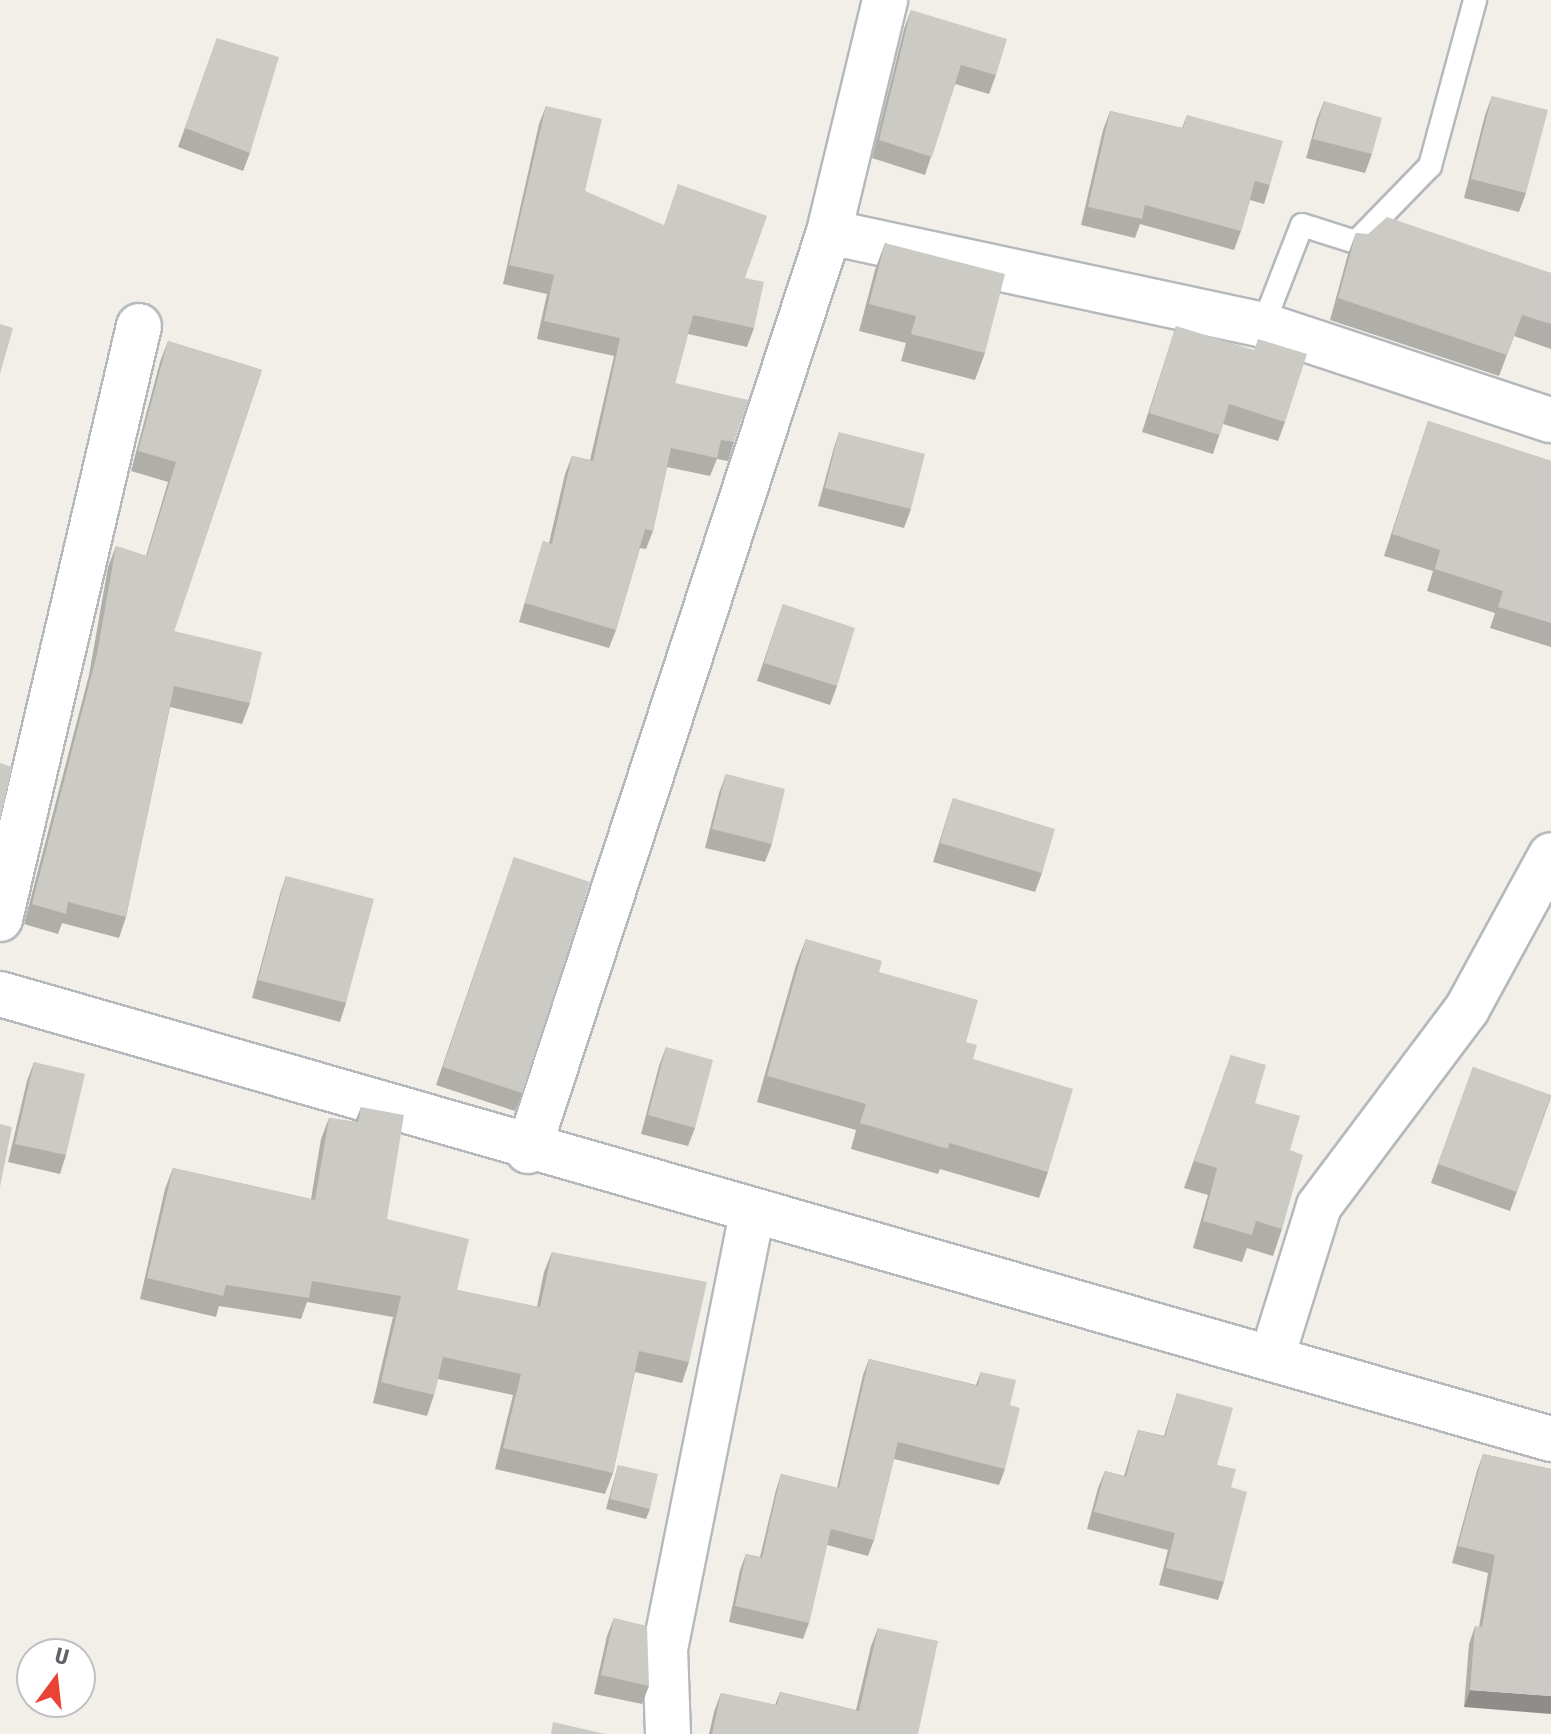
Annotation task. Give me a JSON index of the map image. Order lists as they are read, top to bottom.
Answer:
{
  "north": "top"
}
